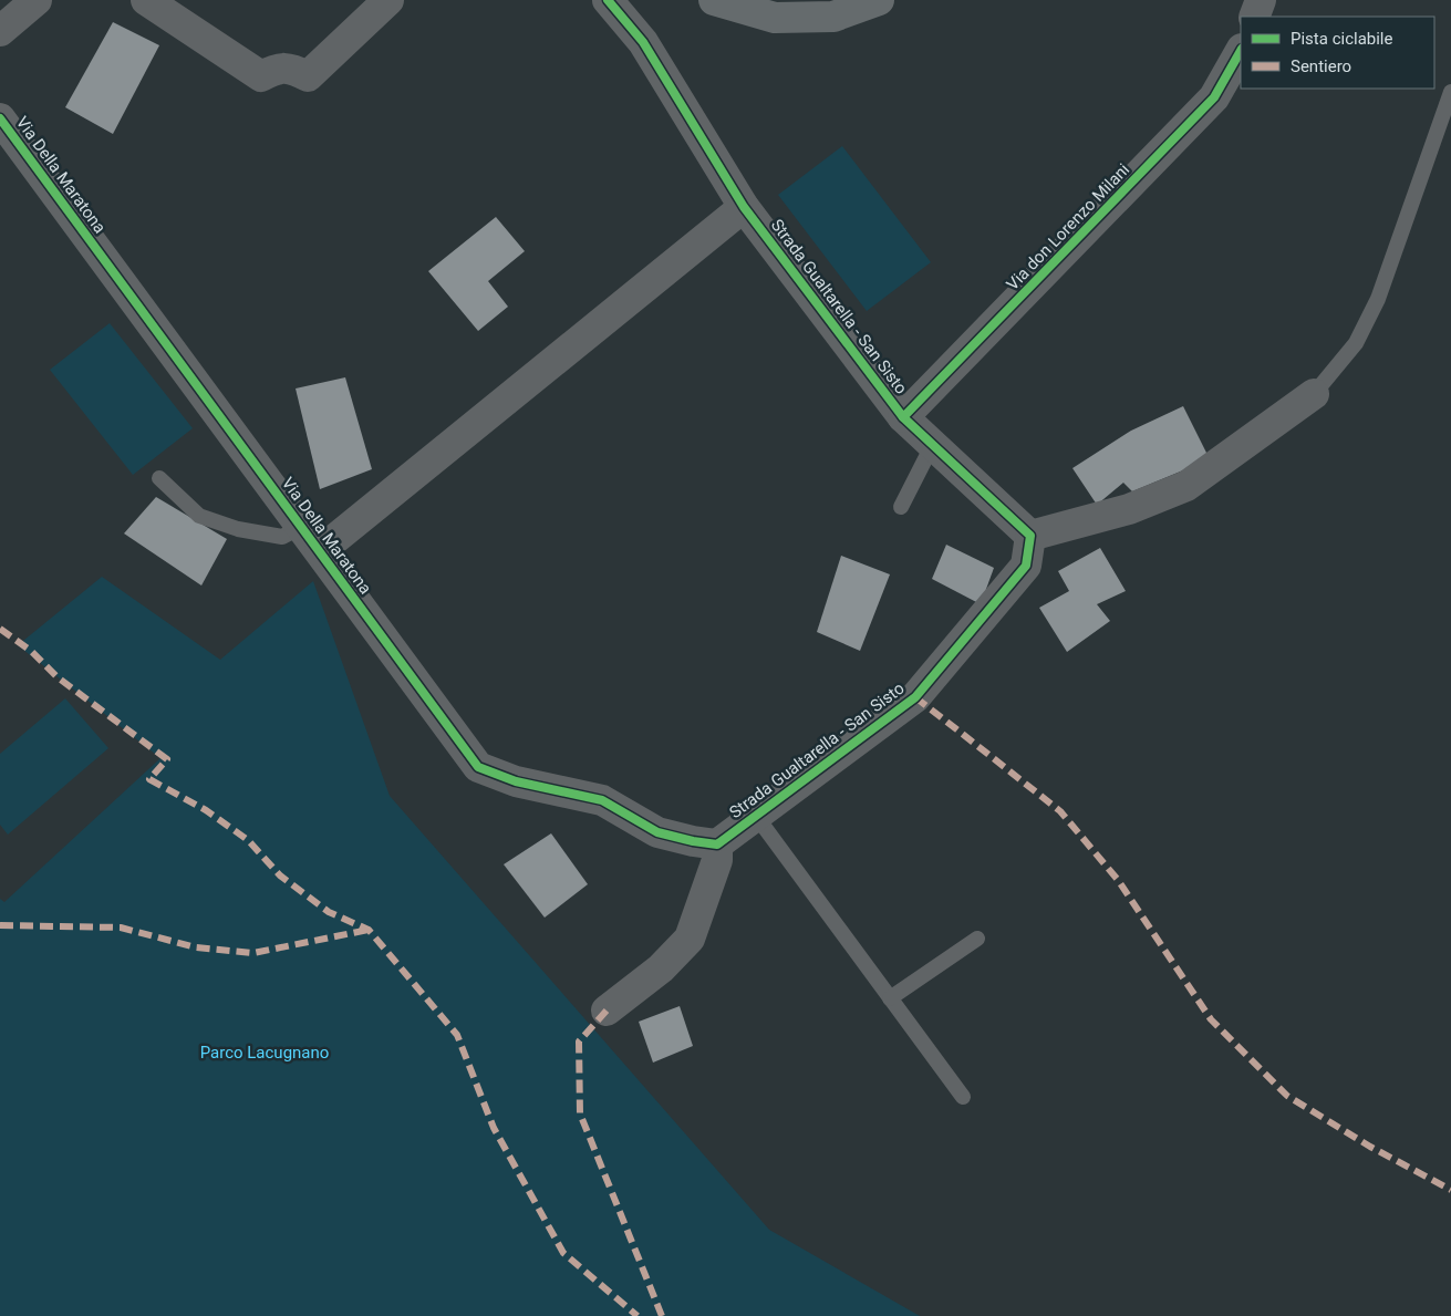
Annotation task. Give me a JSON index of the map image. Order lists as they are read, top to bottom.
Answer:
{
  "streets": {
    "street": ["Via Della Maratona", "Via don Lorenzo Milani", "Strada Gualtarella - San Sisto"]
  },
  "crossings": [
    ["Via Della Maratona", "Strada Gualtarella - San Sisto"],
    ["Via don Lorenzo Milani", "Strada Gualtarella - San Sisto"]
  ],
  "parks": ["Parco Lacugnano"],
  "legend": ["Pista ciclabile", "Sentiero"]
}
